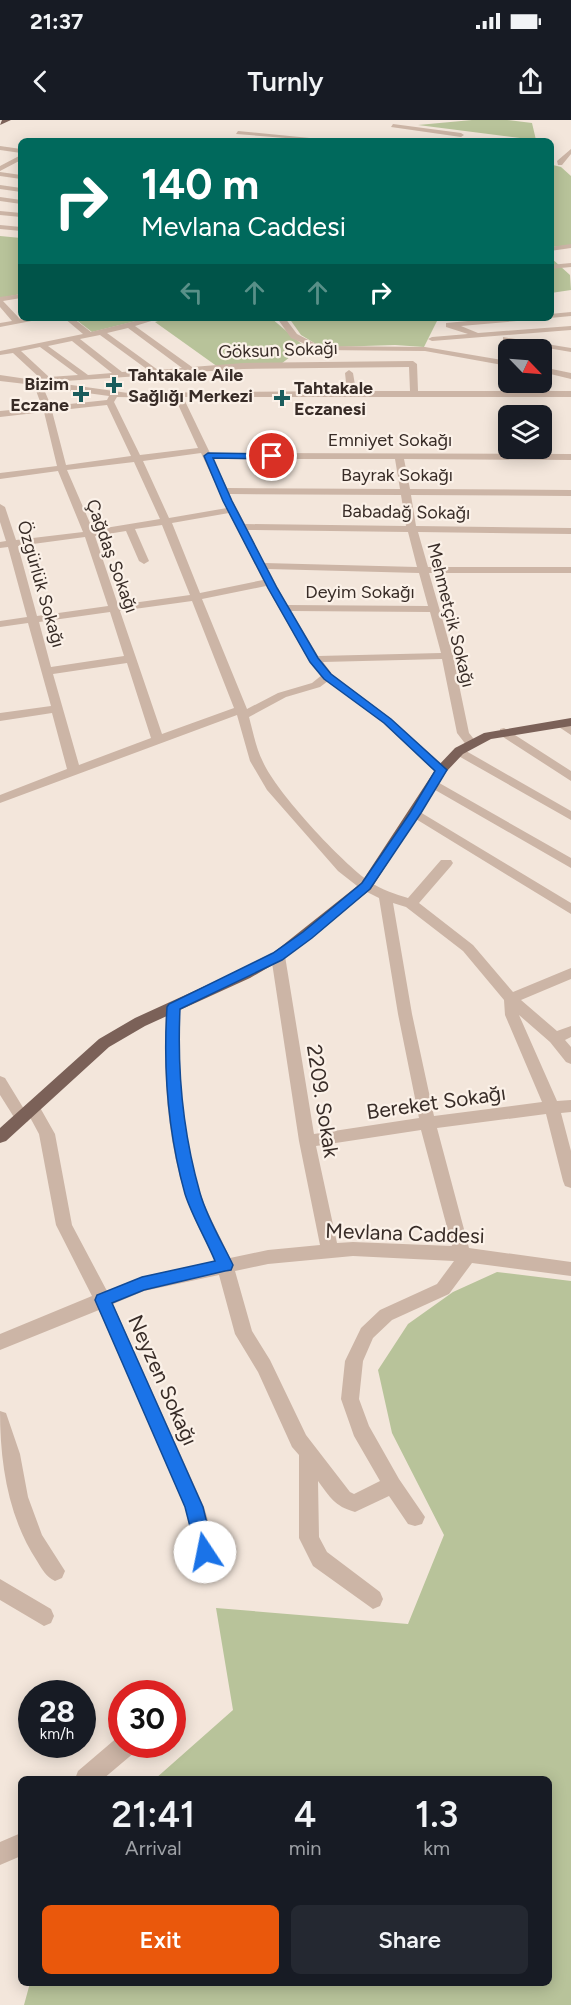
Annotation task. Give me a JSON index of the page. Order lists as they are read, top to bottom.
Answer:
{
  "streets": {
    "street": [
      "Göksun Sokağı",
      "Emniyet Sokağı",
      "Bayrak Sokağı",
      "Babadağ Sokağı",
      "Çağdaş Sokağı",
      "Özgürlük Sokağı",
      "Deyim Sokağı",
      "Mehmetçik Sokağı",
      "2209. Sokak",
      "Bereket Sokağı",
      "Mevlana Caddesi",
      "Neyzen Sokağı"
    ]
  },
  "crossings": [
    ["Göksun Sokağı", "Çağdaş Sokağı"],
    ["Emniyet Sokağı", "Çağdaş Sokağı"],
    ["Emniyet Sokağı", "Mehmetçik Sokağı"],
    ["Bayrak Sokağı", "Mehmetçik Sokağı"],
    ["Babadağ Sokağı", "Mehmetçik Sokağı"],
    ["Çağdaş Sokağı", "Özgürlük Sokağı"],
    ["Deyim Sokağı", "Mehmetçik Sokağı"],
    ["2209. Sokak", "Bereket Sokağı"],
    ["2209. Sokak", "Mevlana Caddesi"],
    ["Mevlana Caddesi", "Neyzen Sokağı"]
  ],
  "places": {
    "health": ["Tahtakale Aile Sağlığı Merkezi", "Bizim Eczane", "Tahtakale Eczanesi"]
  },
  "north": "bottom right",
  "page": {
    "status": "21:37",
    "header": "Turnly",
    "turn": ["140 m", "Mevlana Caddesi"],
    "speed": "28 km/h",
    "limit": "30",
    "eta": [
      "21:41",
      "Arrival",
      "4",
      "min",
      "1.3",
      "km"
    ],
    "buttons": ["Exit", "Share"]
  }
}
